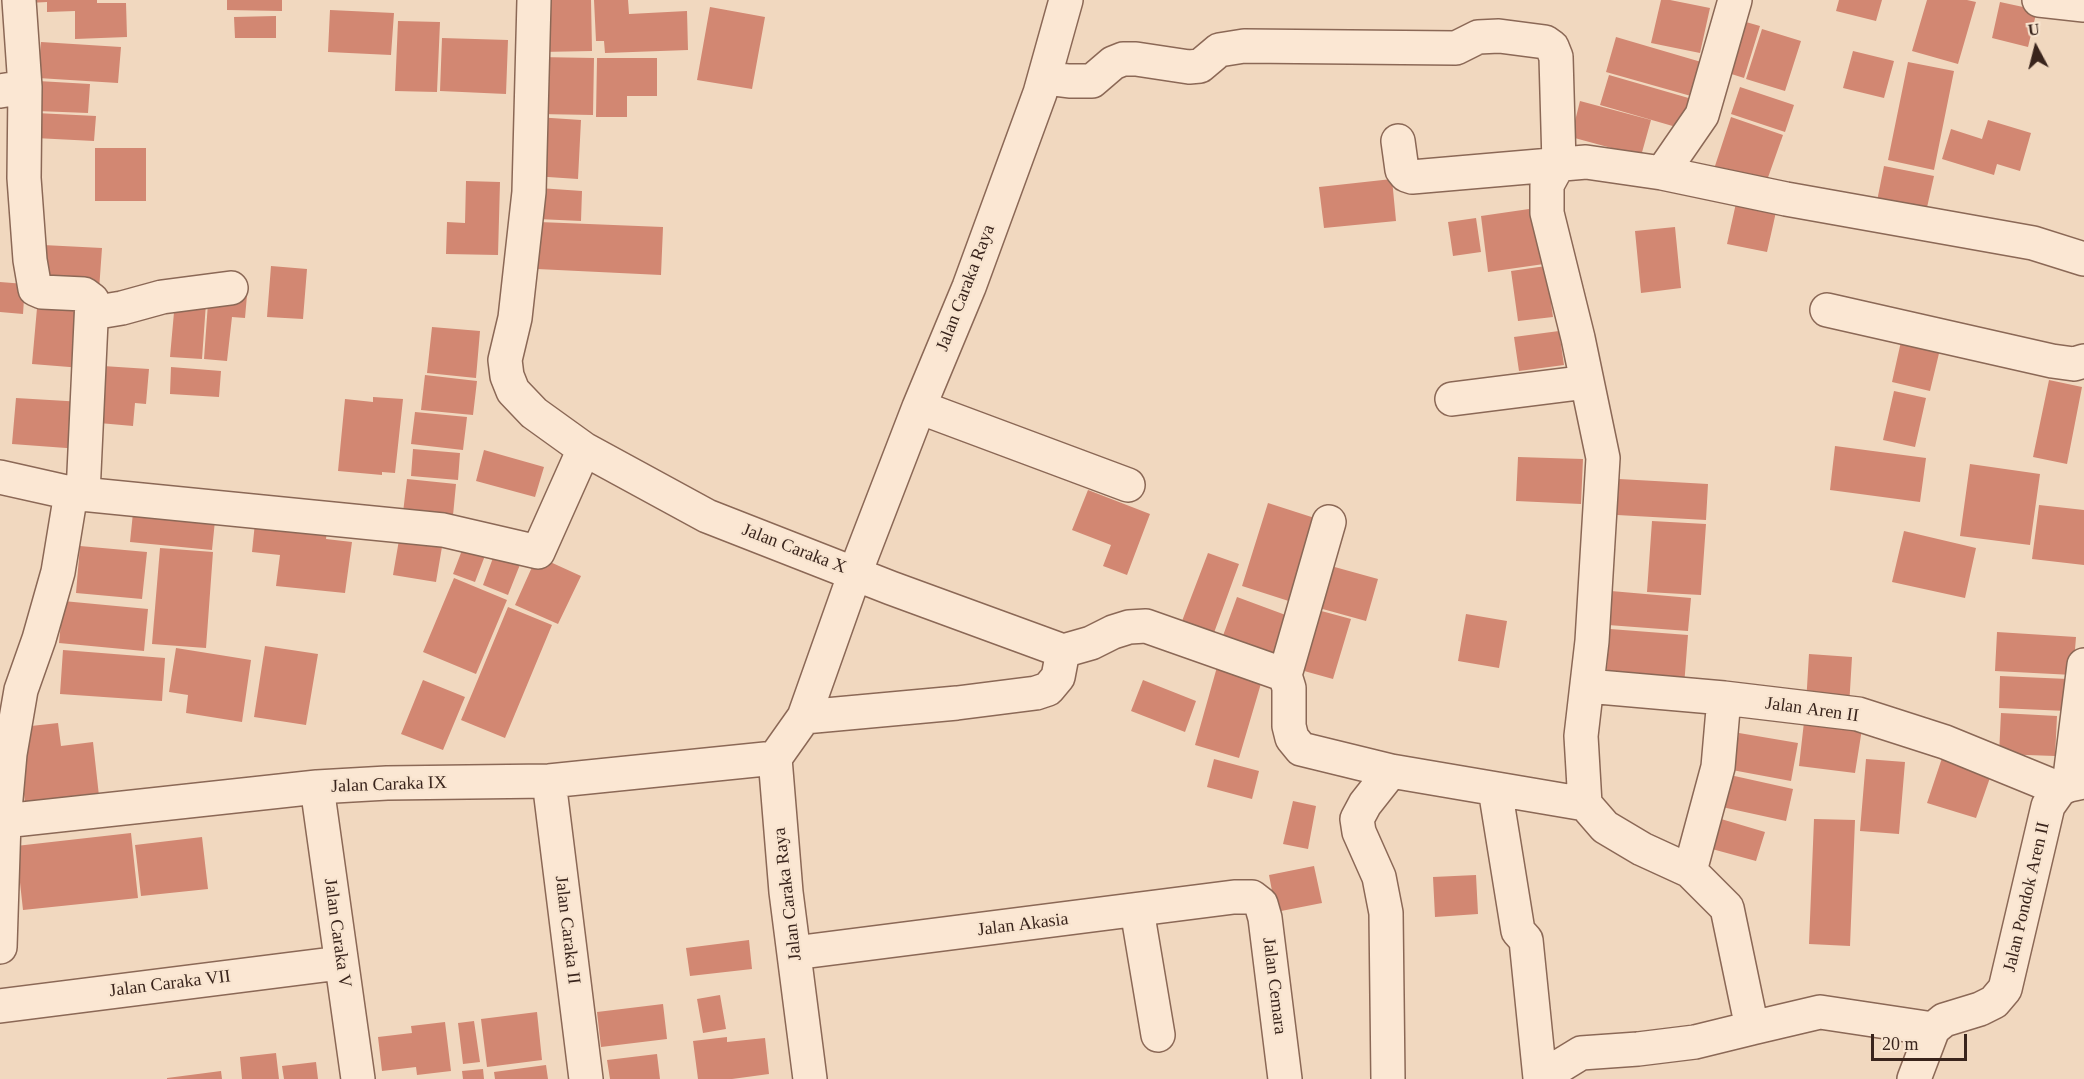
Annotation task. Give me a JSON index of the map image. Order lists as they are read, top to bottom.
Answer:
{
  "streets": {
    "street": [
      "Jalan Caraka Raya",
      "Jalan Caraka X",
      "Jalan Aren II",
      "Jalan Caraka IX",
      "Jalan Pondok Aren II",
      "Jalan Akasia",
      "Jalan Caraka II",
      "Jalan Caraka V",
      "Jalan Caraka VII",
      "Jalan Cemara"
    ]
  },
  "crossings": [
    ["Jalan Caraka Raya", "Jalan Caraka X"],
    ["Jalan Caraka Raya", "Jalan Caraka IX"],
    ["Jalan Caraka Raya", "Jalan Akasia"],
    ["Jalan Aren II", "Jalan Pondok Aren II"],
    ["Jalan Caraka IX", "Jalan Caraka II"],
    ["Jalan Caraka IX", "Jalan Caraka V"],
    ["Jalan Akasia", "Jalan Cemara"],
    ["Jalan Caraka V", "Jalan Caraka VII"]
  ],
  "scale_bar": "20 m",
  "north": "top"
}
